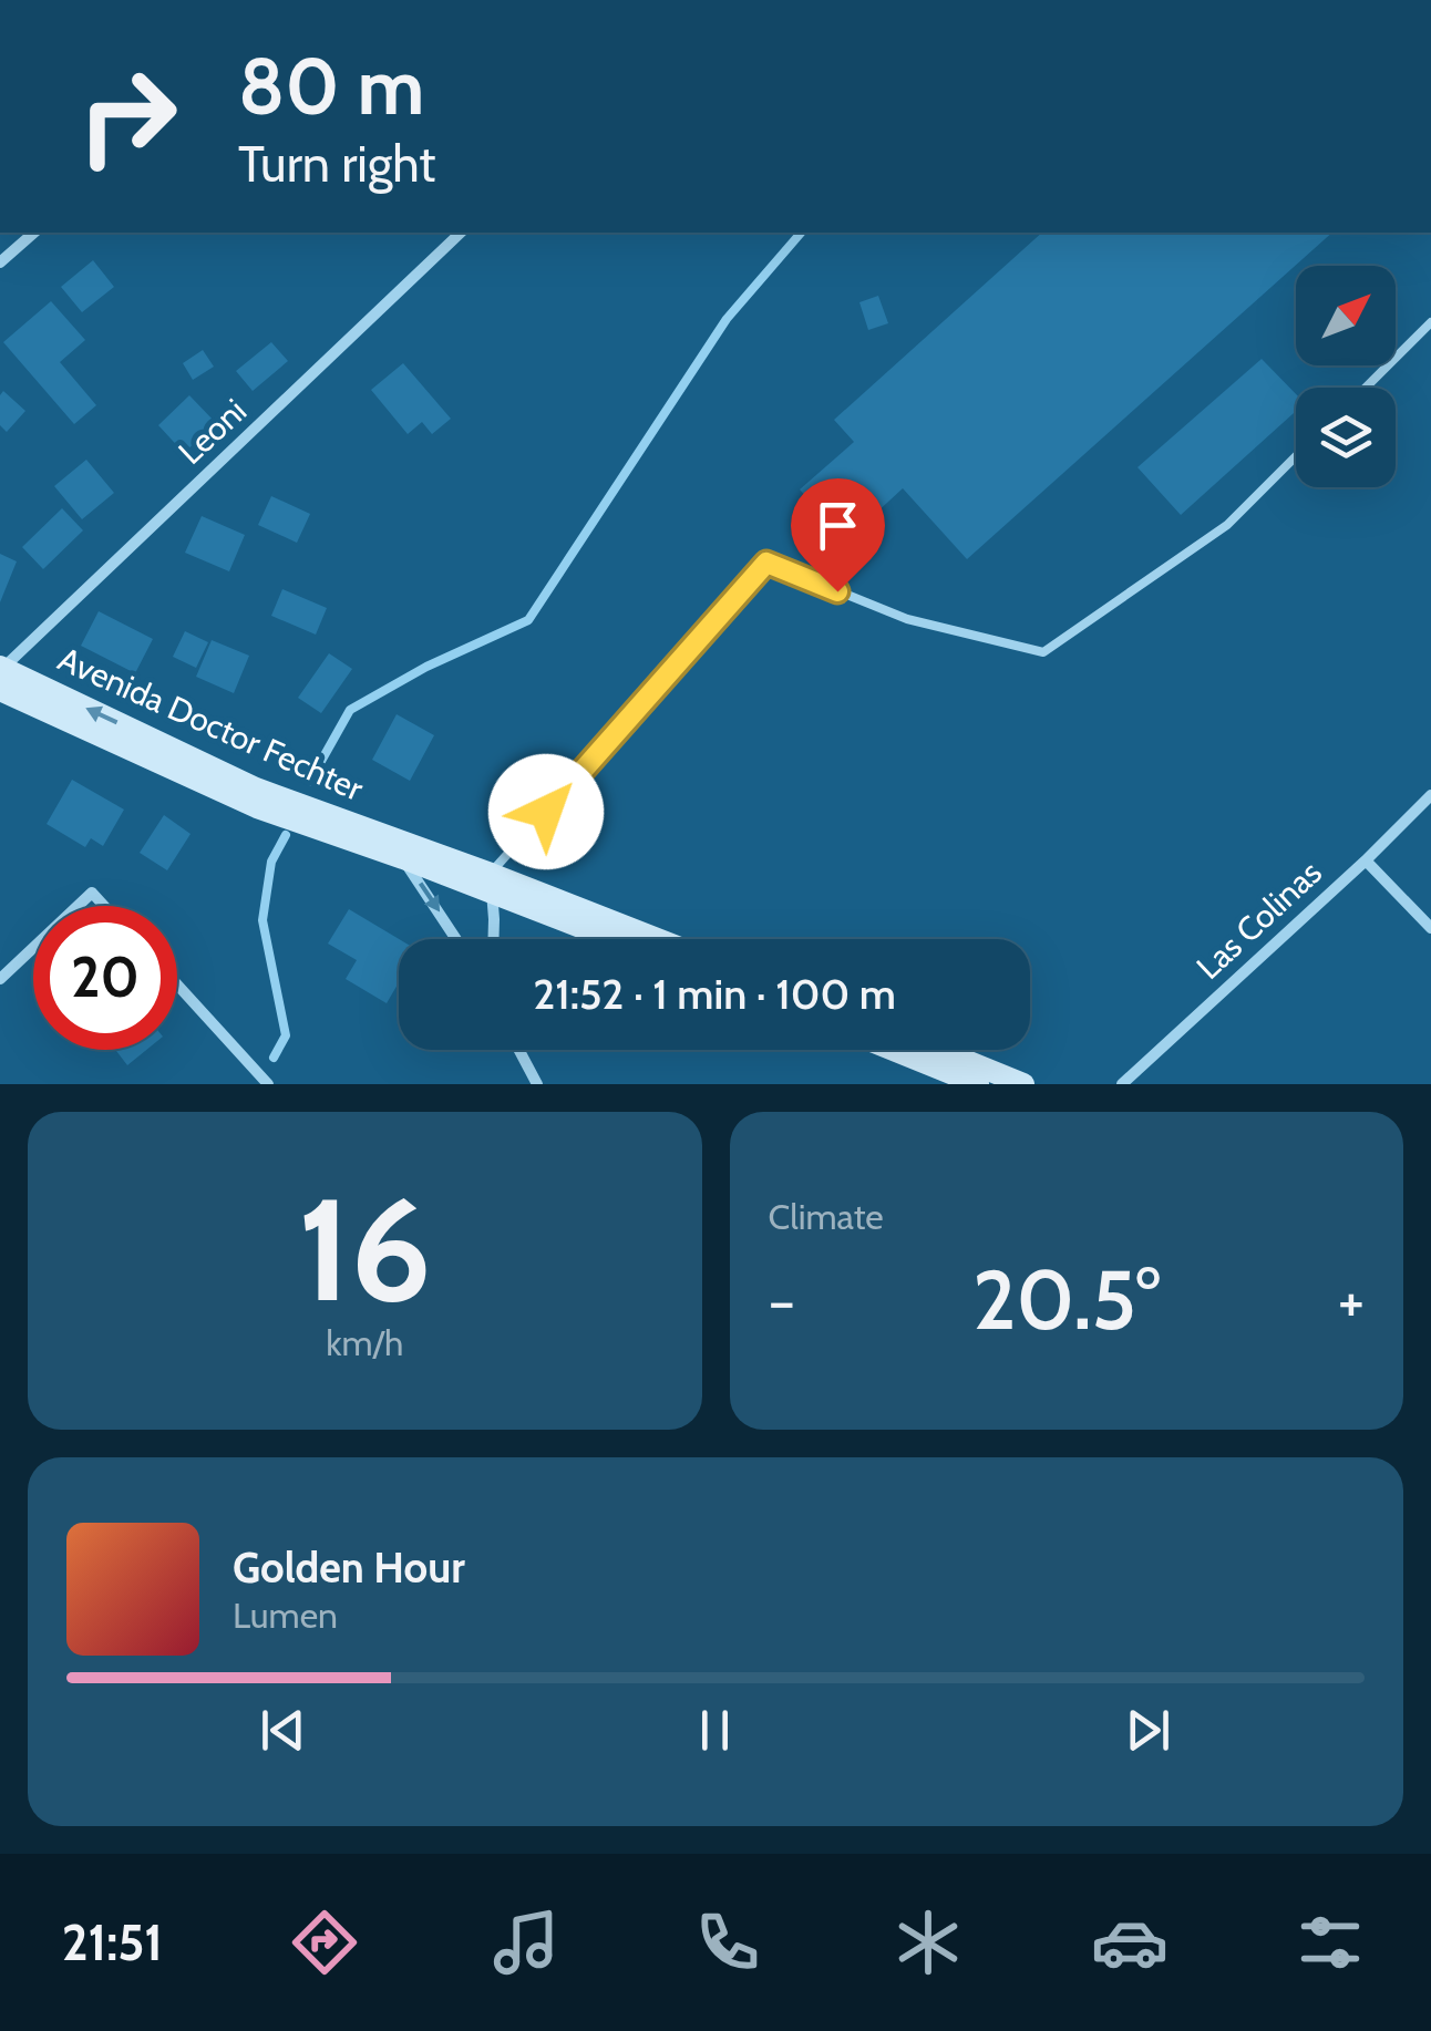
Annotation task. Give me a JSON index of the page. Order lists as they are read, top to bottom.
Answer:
{
  "streets": {
    "main road": ["Avenida Doctor Fechter"],
    "street": ["Leoni", "Las Colinas"]
  },
  "crossings": [
    ["Leoni", "Avenida Doctor Fechter"]
  ],
  "north": "top right",
  "page": {
    "turn": ["80 m", "Turn right"],
    "limit": "20",
    "trip": "21:52 · 1 min · 100 m",
    "tile": [
      ["16", "km/h"],
      "Climate"
    ],
    "heat": ["−", "20.5°", "+"],
    "song": ["Golden Hour", "Lumen"],
    "tabs": "21:51"
  }
}
